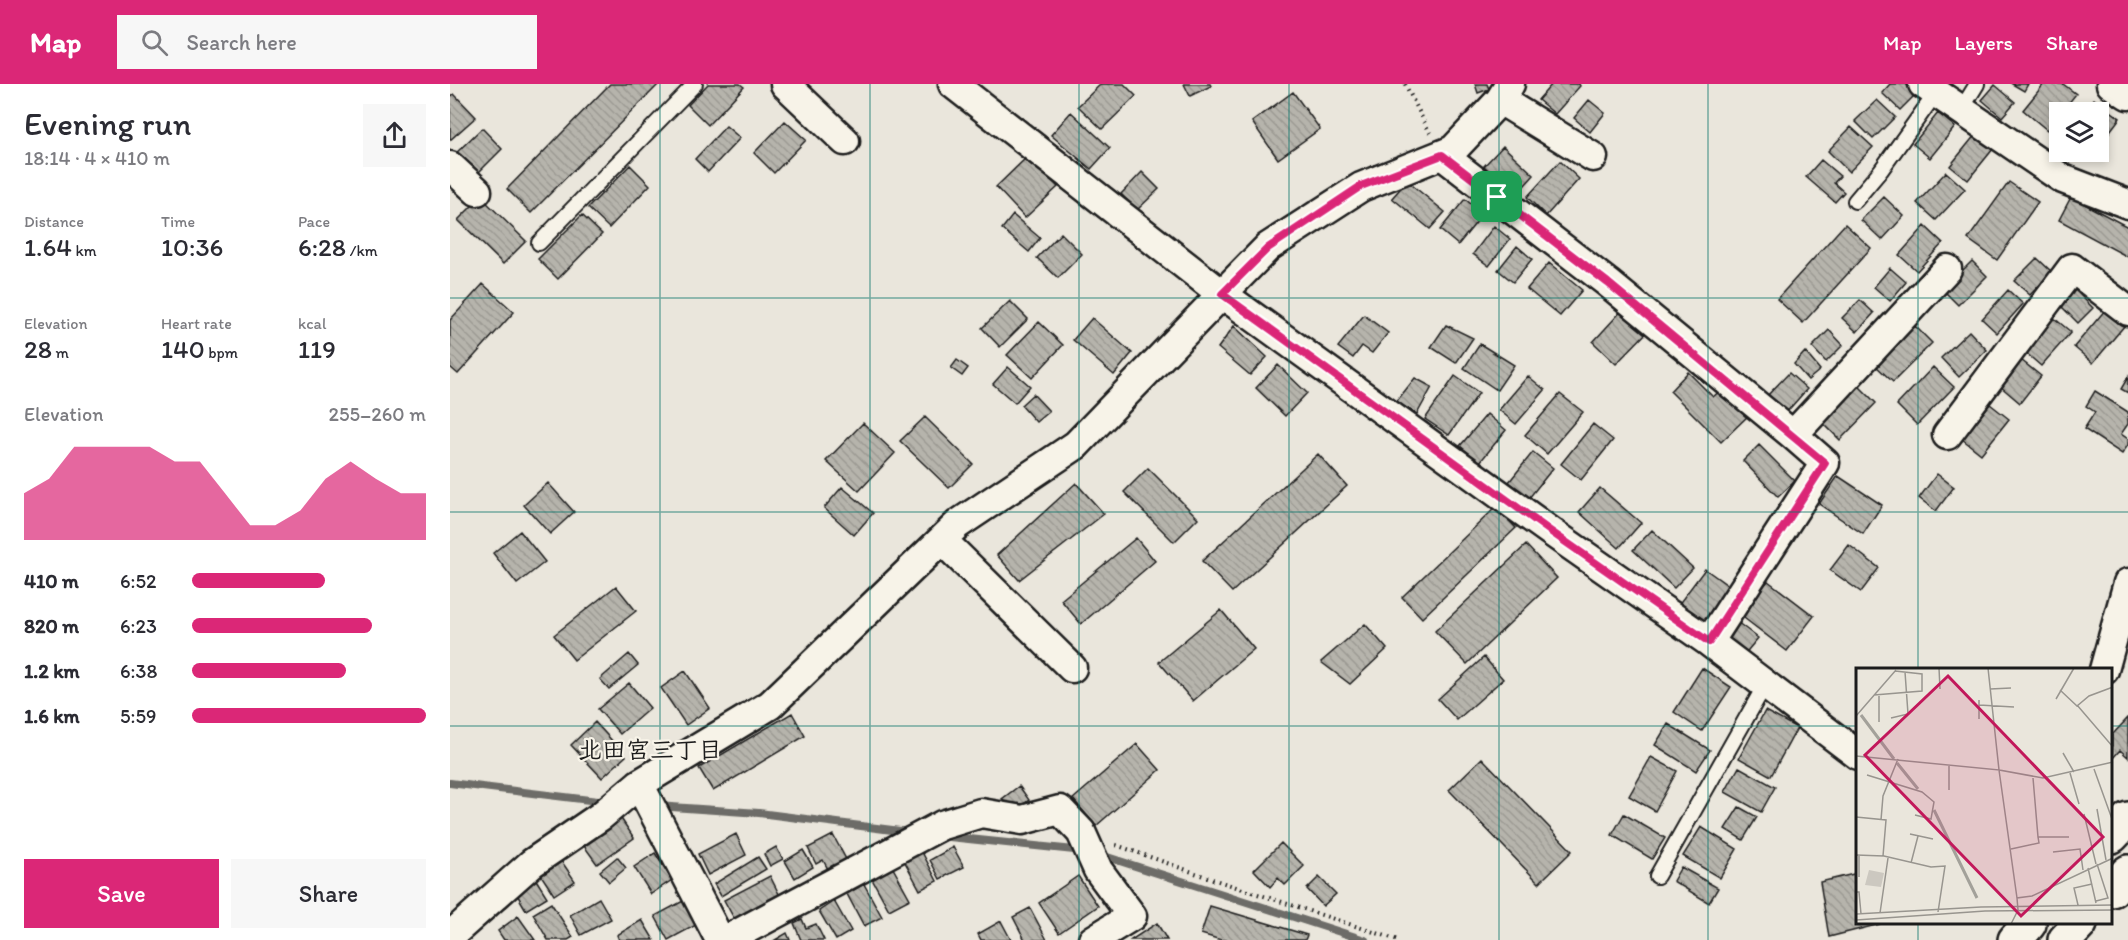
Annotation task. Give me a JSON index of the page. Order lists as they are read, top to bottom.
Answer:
{
  "districts": ["北田宮三丁目"],
  "page": {
    "header": "Map",
    "search": "Search here",
    "nav": ["Map", "Layers", "Share"],
    "heading": ["Evening run", "18:14 · 4 × 410 m"],
    "stats": [
      ["Distance", "1.64 km"],
      ["Time", "10:36"],
      ["Pace", "6:28 /km"],
      ["Elevation", "28 m"],
      ["Heart rate", "140 bpm"],
      ["kcal", "119"]
    ],
    "chart": ["Elevation", "255–260 m"],
    "list": [
      {
        "name": "410 m",
        "note": "6:52"
      },
      {
        "name": "820 m",
        "note": "6:23"
      },
      {
        "name": "1.2 km",
        "note": "6:38"
      },
      {
        "name": "1.6 km",
        "note": "5:59"
      }
    ],
    "buttons": ["Save", "Share"]
  }
}
